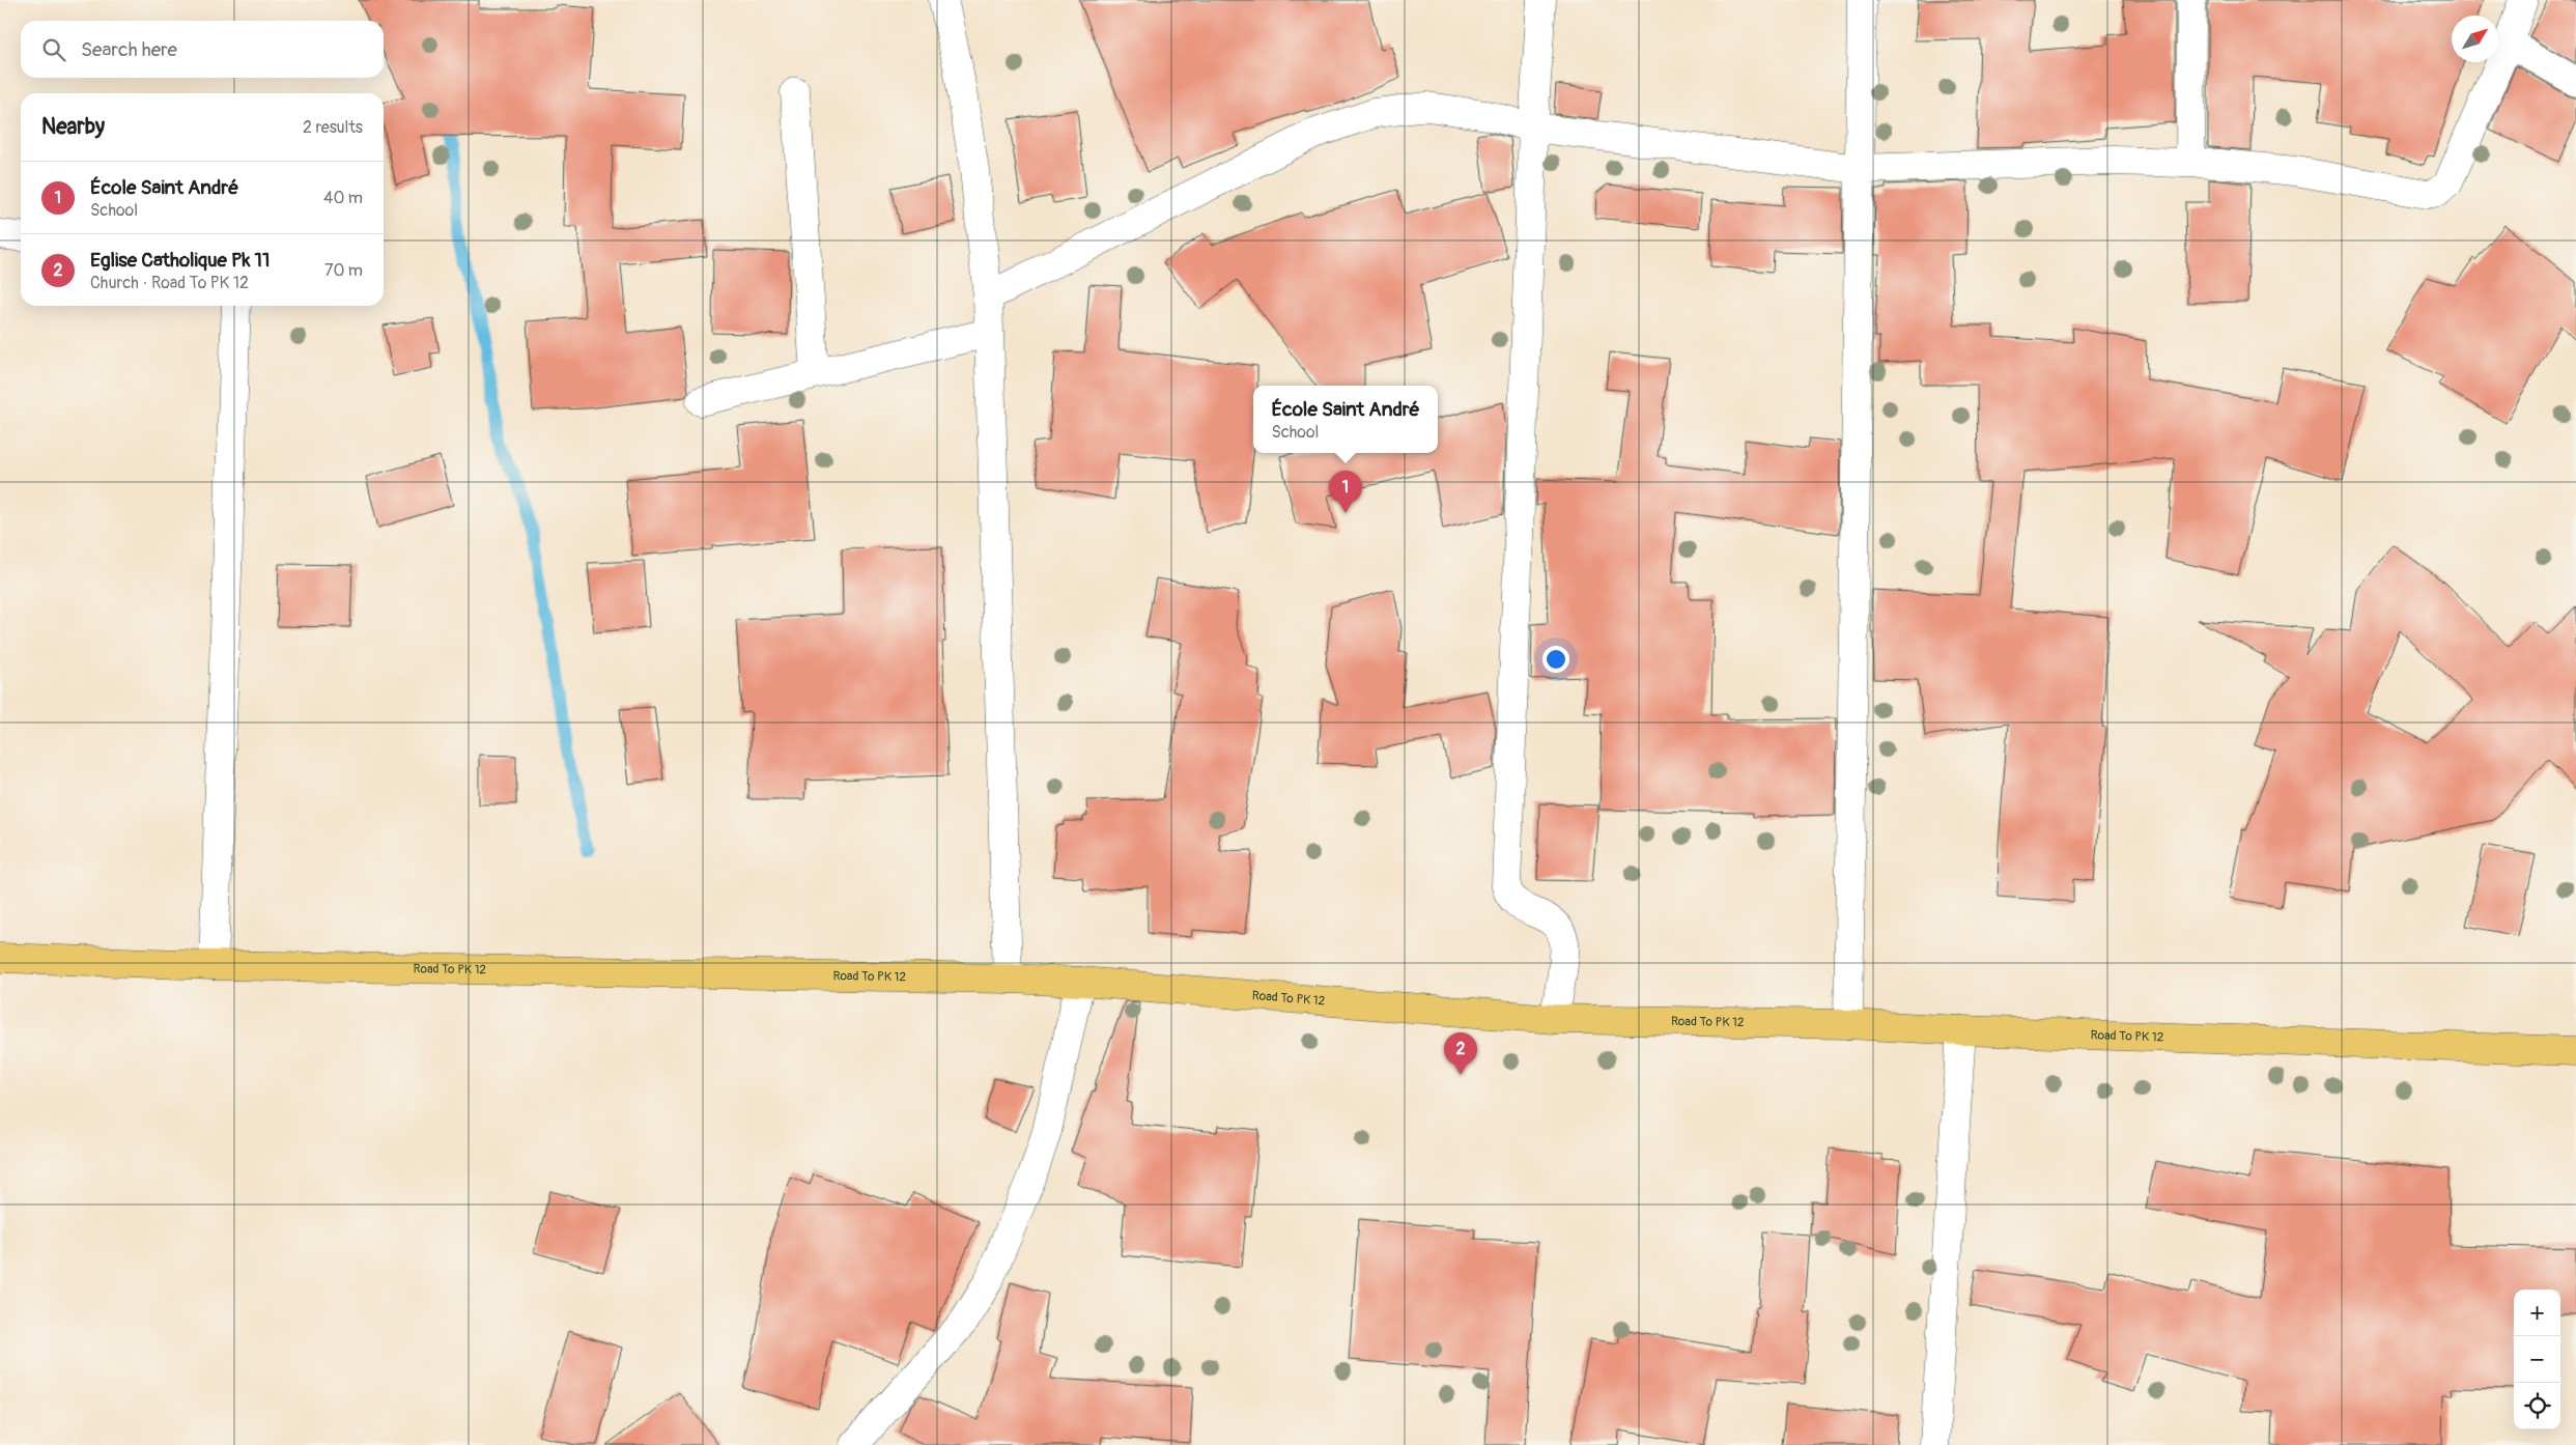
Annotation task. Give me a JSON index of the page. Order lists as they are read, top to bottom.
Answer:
{
  "streets": {
    "main road": ["Road To PK 12"]
  },
  "north": "top right",
  "page": {
    "search": "Search here",
    "heading": ["Nearby", "2 results"],
    "list": [
      {
        "mark": "1",
        "name": "École Saint André",
        "note": "School",
        "value": "40 m"
      },
      {
        "mark": "2",
        "name": "Eglise Catholique Pk 11",
        "note": "Church · Road To PK 12",
        "value": "70 m"
      }
    ],
    "popup": ["École Saint André", "School"],
    "pins": ["1", "2"],
    "map_buttons": ["+", "−"]
  }
}
